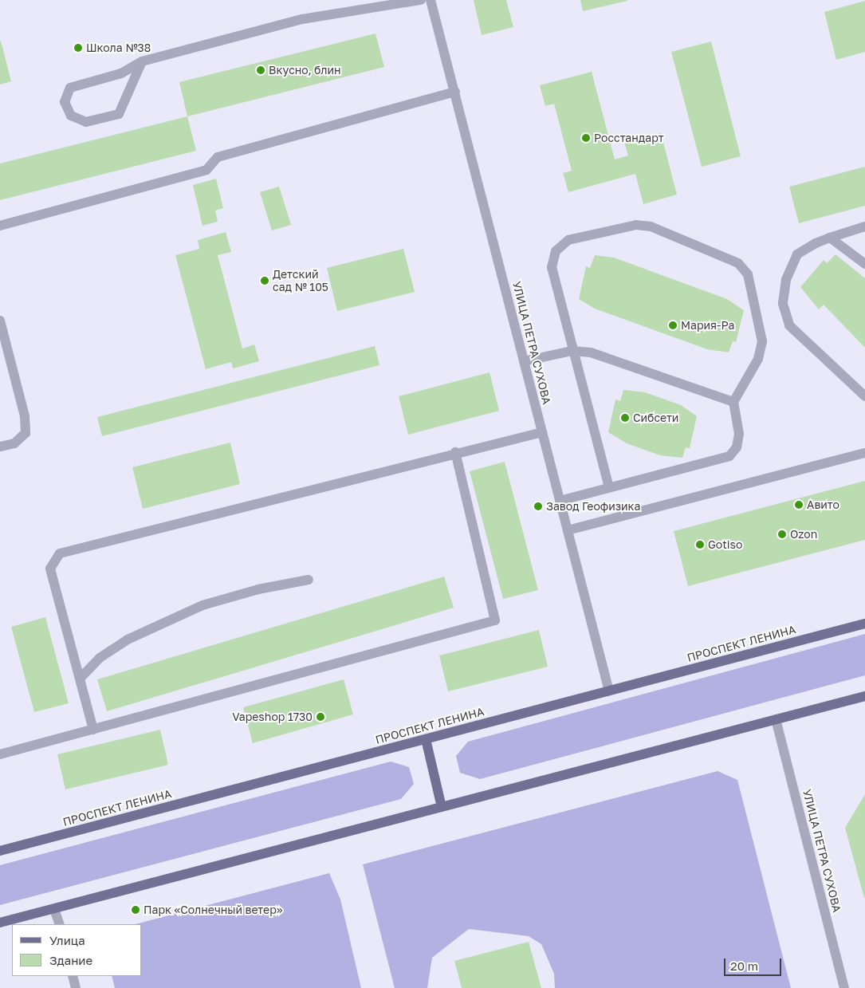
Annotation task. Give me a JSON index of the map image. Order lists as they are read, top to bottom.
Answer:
{
  "streets": {
    "main road": ["ПРОСПЕКТ ЛЕНИНА"],
    "street": ["УЛИЦА ПЕТРА СУХОВА"]
  },
  "crossings": [
    ["УЛИЦА ПЕТРА СУХОВА", "ПРОСПЕКТ ЛЕНИНА"]
  ],
  "places": [
    "Школа №38",
    "Вкусно, блин",
    "Росстандарт",
    "Детский сад № 105",
    "Мария-Ра",
    "Сибсети",
    "Авито",
    "Завод Геофизика",
    "Ozon",
    "Gotiso",
    "Vapeshop 1730",
    "Парк «Солнечный ветер»"
  ],
  "legend": ["Улица", "Здание"],
  "scale_bar": "20 m"
}
